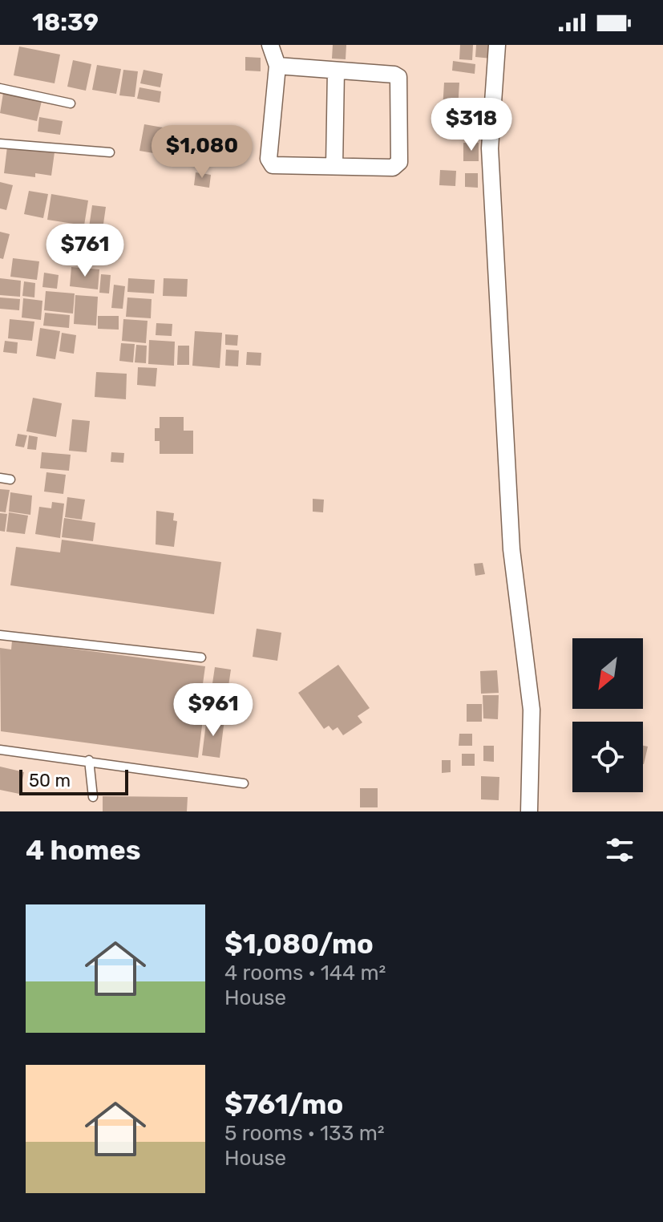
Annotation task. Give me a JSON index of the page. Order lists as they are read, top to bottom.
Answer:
{
  "scale_bar": "50 m",
  "north": "bottom left",
  "page": {
    "status": "18:39",
    "price": [
      "$318",
      "$1,080",
      "$761",
      "$961"
    ],
    "scale": "50 m",
    "heading": "4 homes",
    "list": [
      {
        "name": "$1,080/mo",
        "note": "4 rooms · 144 m² · House"
      },
      {
        "name": "$761/mo",
        "note": "5 rooms · 133 m² · House"
      }
    ]
  }
}
